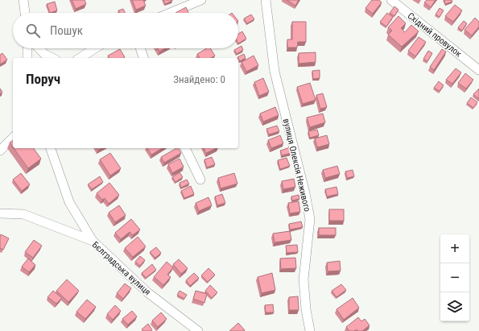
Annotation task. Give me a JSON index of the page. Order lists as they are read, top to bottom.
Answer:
{
  "streets": {
    "street": ["Східний провулок", "вулиця Олексія Неживого", "Бєлградська вулиця"]
  },
  "page": {
    "search": "Пошук",
    "heading": ["Поруч", "Знайдено: 0"],
    "map_buttons": ["+", "−"]
  }
}
